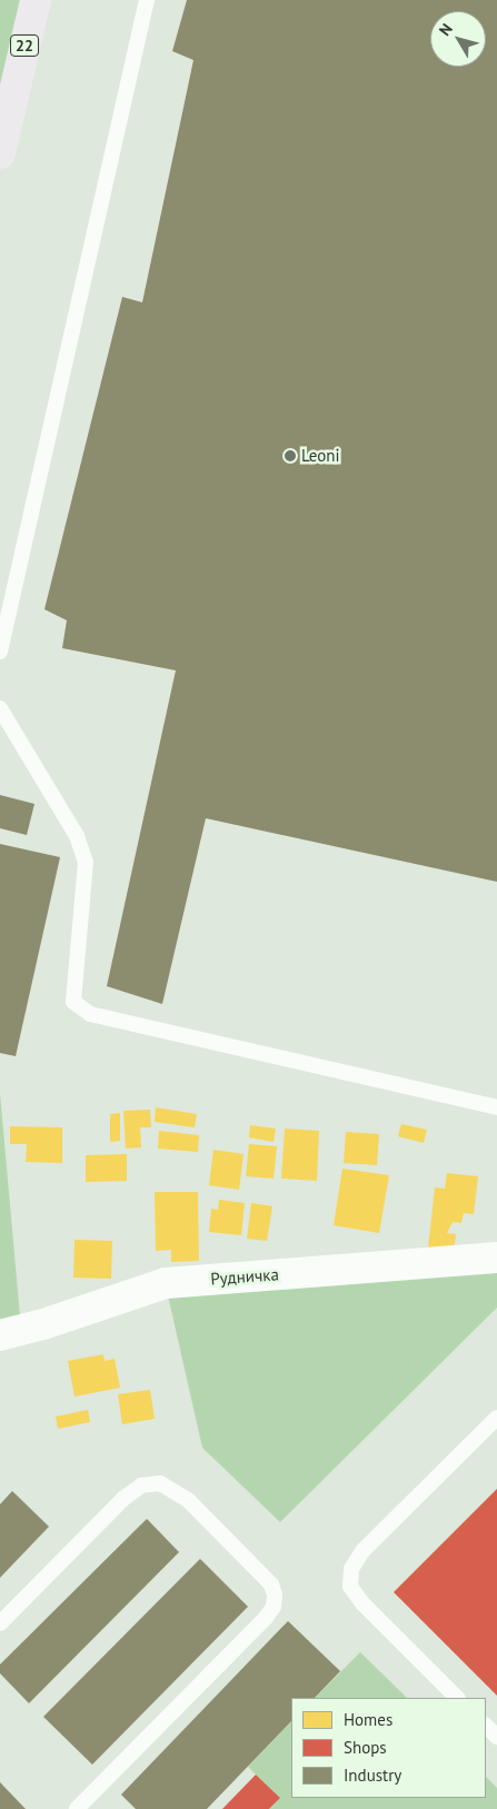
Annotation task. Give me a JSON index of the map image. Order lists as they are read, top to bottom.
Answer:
{
  "streets": {
    "main road": ["22"],
    "street": ["Рудничка"]
  },
  "places": ["Leoni"],
  "legend": ["Homes", "Shops", "Industry"],
  "north": "top left"
}
